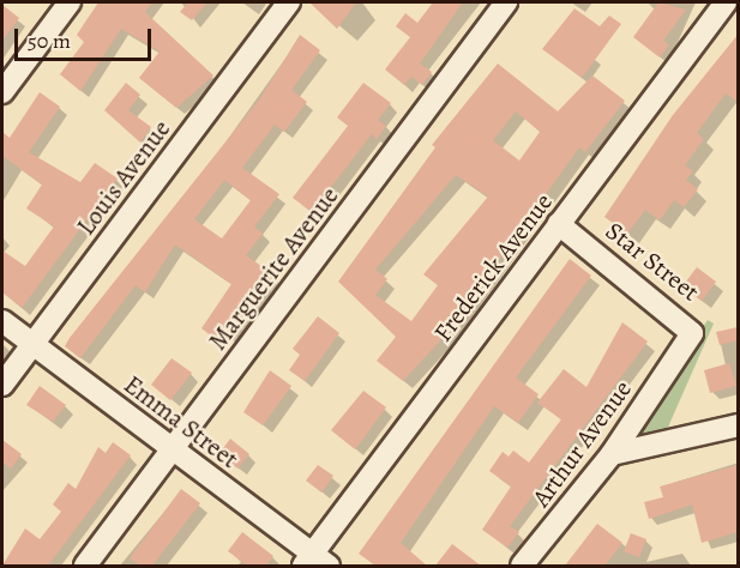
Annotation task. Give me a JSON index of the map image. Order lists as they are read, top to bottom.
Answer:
{
  "streets": {
    "street": [
      "Louis Avenue",
      "Star Street",
      "Frederick Avenue",
      "Marguerite Avenue",
      "Emma Street",
      "Arthur Avenue"
    ]
  },
  "crossings": [
    ["Louis Avenue", "Emma Street"],
    ["Star Street", "Frederick Avenue"],
    ["Star Street", "Arthur Avenue"],
    ["Frederick Avenue", "Emma Street"],
    ["Marguerite Avenue", "Emma Street"]
  ],
  "scale_bar": "50 m"
}
